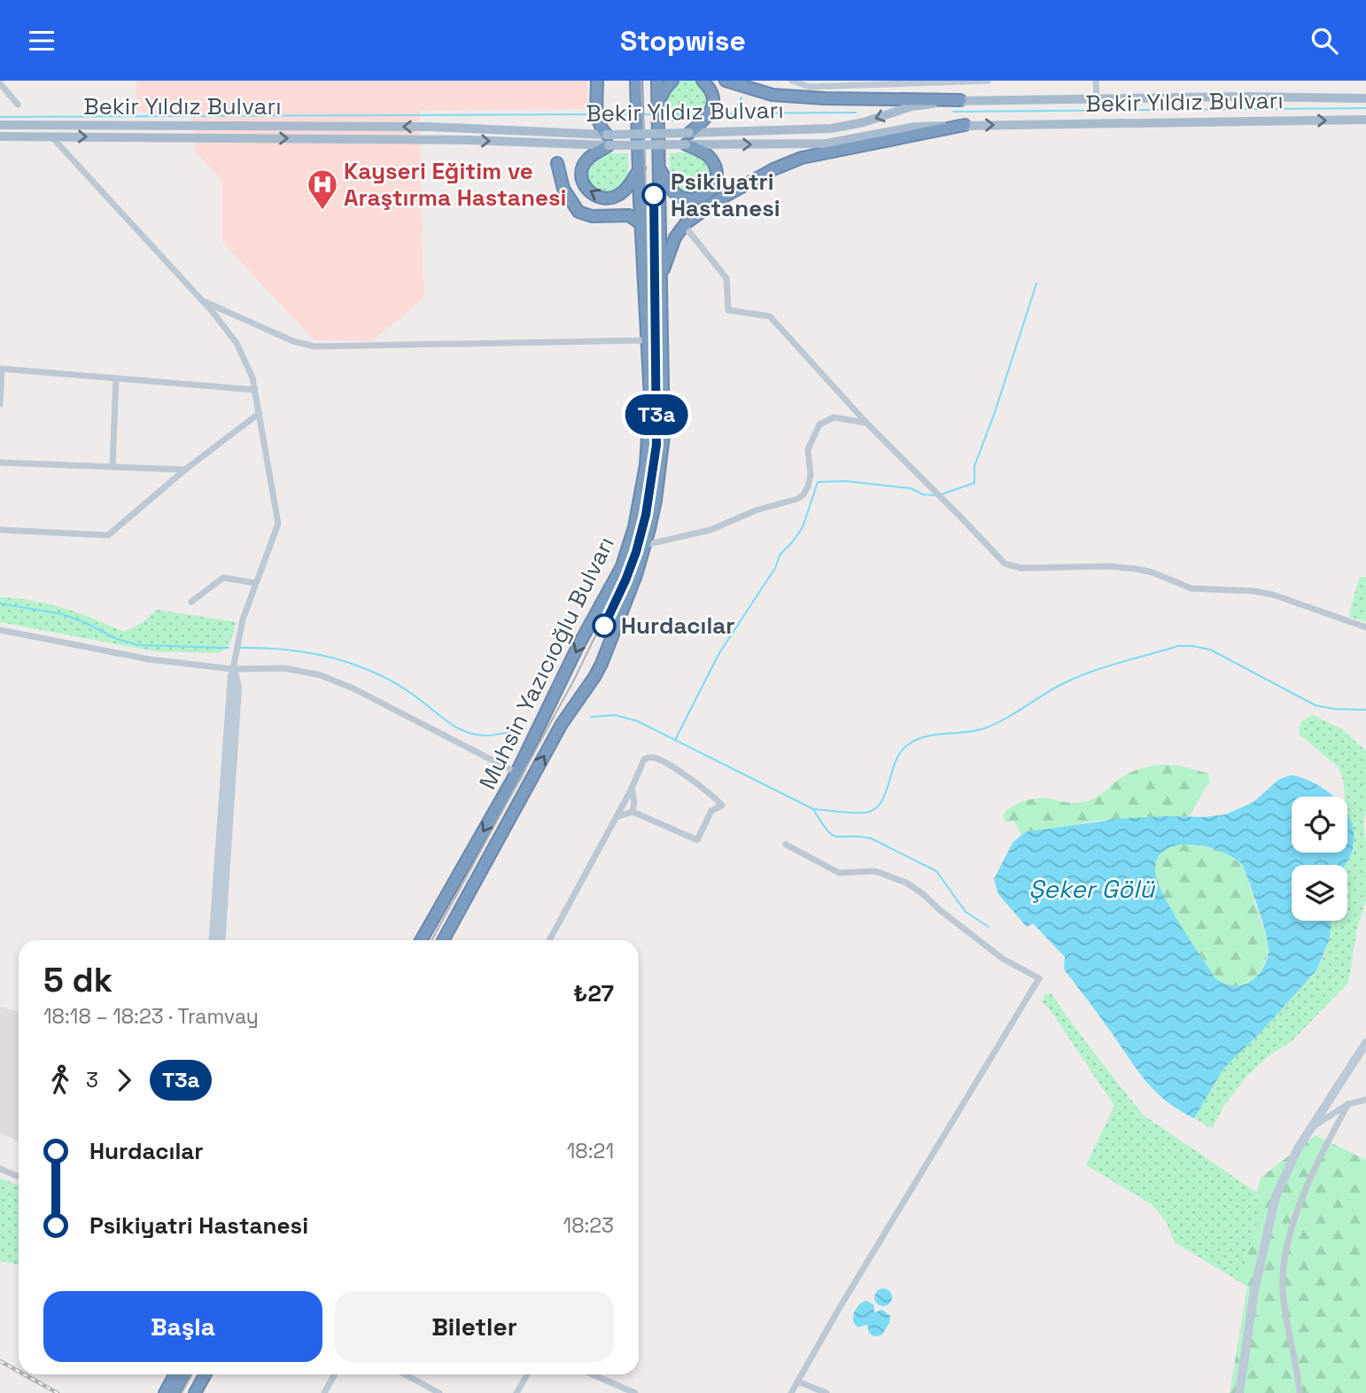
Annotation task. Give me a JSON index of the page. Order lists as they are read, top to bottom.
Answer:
{
  "streets": {
    "highway": ["Muhsin Yazıcıoğlu Bulvarı"],
    "main road": ["Bekir Yıldız Bulvarı"]
  },
  "water": ["Şeker Gölü"],
  "places": {
    "other": ["Psikiyatri Hastanesi", "Hurdacılar"],
    "hospital": ["Kayseri Eğitim ve Araştırma Hastanesi"]
  },
  "lines": ["tram line T3a"],
  "page": {
    "header": "Stopwise",
    "on_map": "T3a",
    "heading": ["5 dk", "18:18 – 18:23 · Tramvay", "₺27"],
    "legs": ["3", "T3a"],
    "list": [
      {
        "name": "Hurdacılar",
        "value": "18:21"
      },
      {
        "name": "Psikiyatri Hastanesi",
        "value": "18:23"
      }
    ],
    "buttons": ["Başla", "Biletler"]
  }
}
